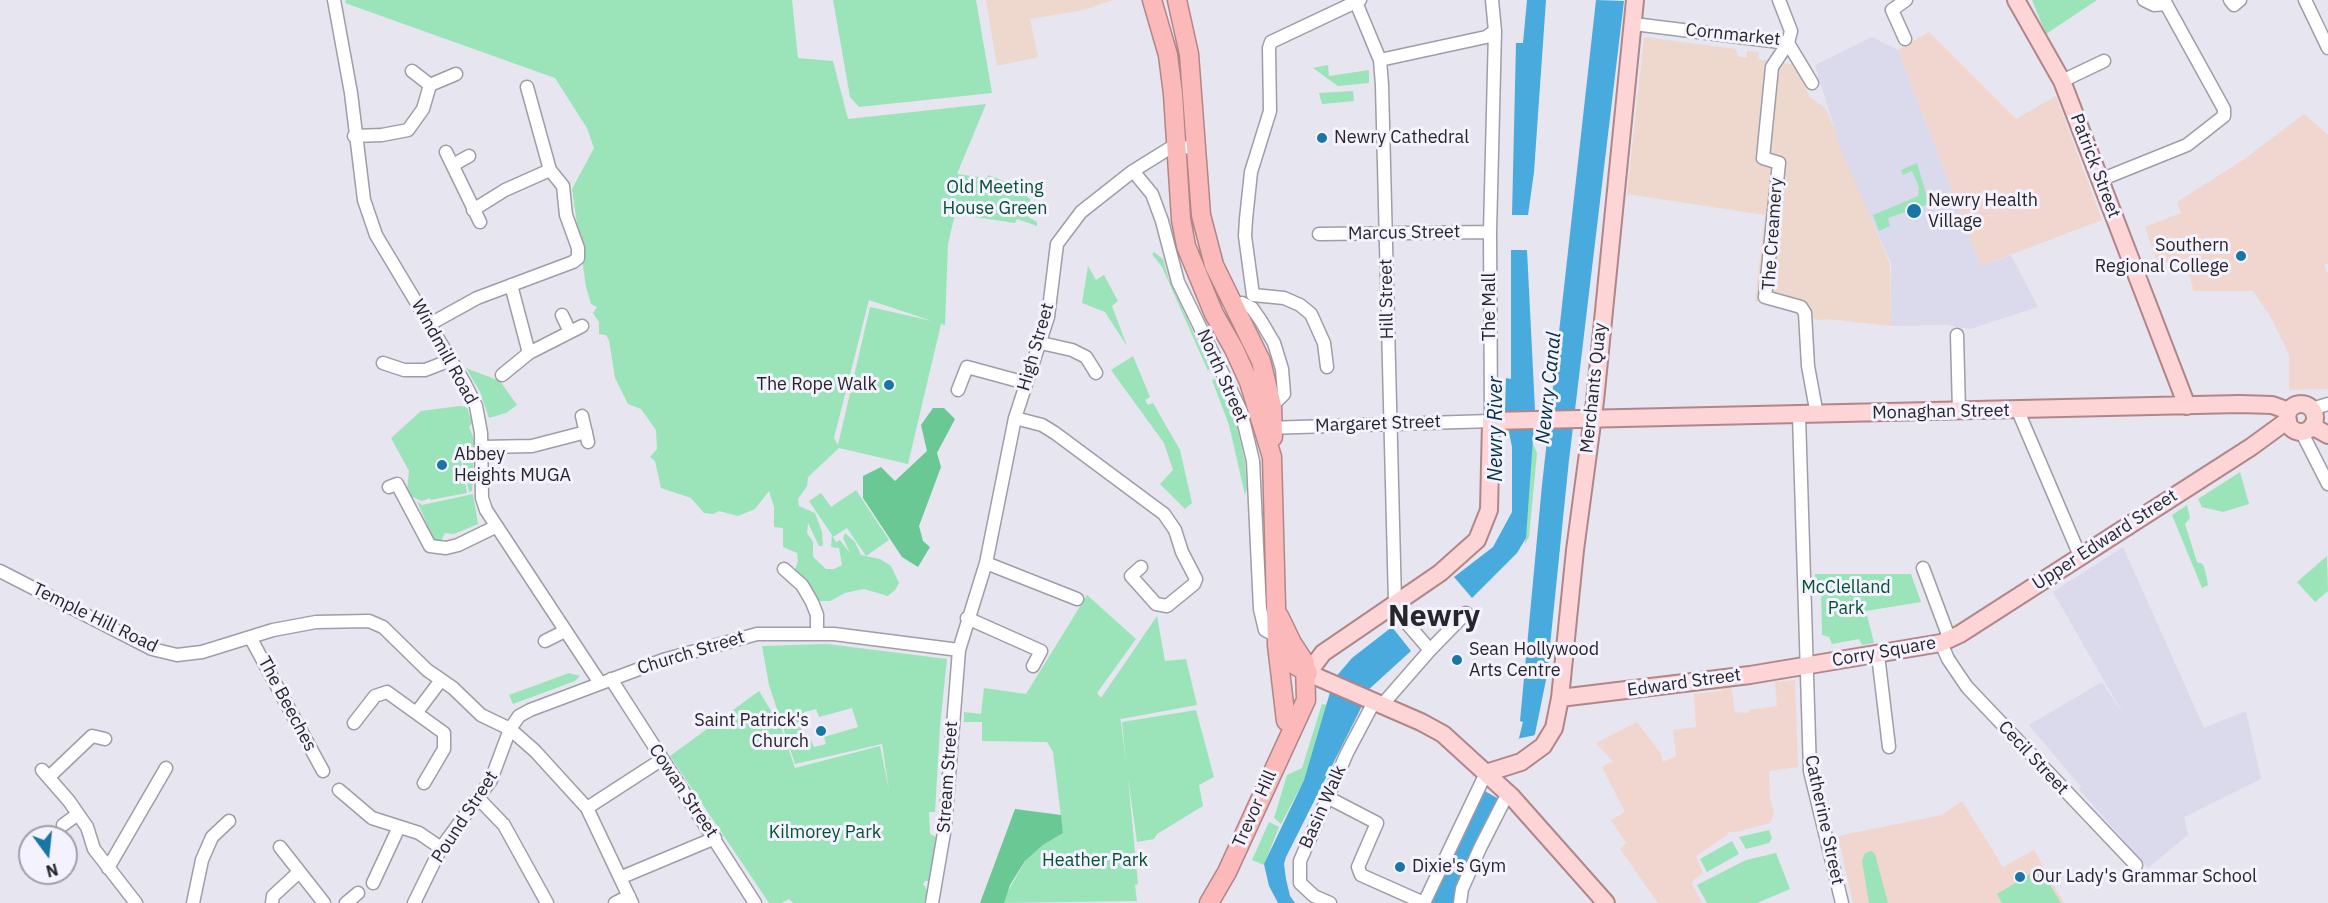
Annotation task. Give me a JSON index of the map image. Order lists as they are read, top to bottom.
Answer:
{
  "streets": {
    "highway": ["Trevor Hill"],
    "main road": [
      "Patrick Street",
      "The Mall",
      "Merchants Quay",
      "Monaghan Street",
      "Upper Edward Street",
      "Corry Square",
      "Edward Street"
    ],
    "street": [
      "Cornmarket",
      "Marcus Street",
      "The Creamery",
      "Hill Street",
      "High Street",
      "Windmill Road",
      "North Street",
      "Margaret Street",
      "Temple Hill Road",
      "Church Street",
      "The Beeches",
      "Cecil Street",
      "Stream Street",
      "Cowan Street",
      "Basin Walk",
      "Pound Street",
      "Catherine Street"
    ]
  },
  "crossings": [
    ["Cornmarket", "The Creamery"],
    ["Cornmarket", "Merchants Quay"],
    ["Patrick Street", "Monaghan Street"],
    ["Marcus Street", "Hill Street"],
    ["Marcus Street", "The Mall"],
    ["The Creamery", "Monaghan Street"],
    ["Hill Street", "The Mall"],
    ["Hill Street", "Margaret Street"],
    ["The Mall", "Monaghan Street"],
    ["The Mall", "Margaret Street"],
    ["The Mall", "Trevor Hill"],
    ["High Street", "North Street"],
    ["High Street", "Church Street"],
    ["High Street", "Stream Street"],
    ["Windmill Road", "Church Street"],
    ["Windmill Road", "Cowan Street"],
    ["Merchants Quay", "Monaghan Street"],
    ["Merchants Quay", "Edward Street"],
    ["Monaghan Street", "Margaret Street"],
    ["Monaghan Street", "Upper Edward Street"],
    ["Monaghan Street", "Catherine Street"],
    ["Upper Edward Street", "Corry Square"],
    ["Upper Edward Street", "Cecil Street"],
    ["Temple Hill Road", "Church Street"],
    ["Temple Hill Road", "The Beeches"],
    ["Temple Hill Road", "Pound Street"],
    ["Corry Square", "Edward Street"],
    ["Corry Square", "Cecil Street"],
    ["Corry Square", "Catherine Street"],
    ["Church Street", "Stream Street"],
    ["Church Street", "Cowan Street"],
    ["Church Street", "Pound Street"],
    ["Edward Street", "Catherine Street"]
  ],
  "districts": ["Newry"],
  "water": ["Newry Canal", "Newry River"],
  "parks": [
    "Old Meeting House Green",
    "McClelland Park",
    "Kilmorey Park",
    "Heather Park"
  ],
  "places": [
    "Newry Cathedral",
    "Newry Health Village",
    "Southern Regional College",
    "The Rope Walk",
    "Abbey Heights MUGA",
    "Sean Hollywood Arts Centre",
    "Saint Patrick's Church",
    "Dixie's Gym",
    "Our Lady's Grammar School"
  ],
  "north": "bottom"
}
